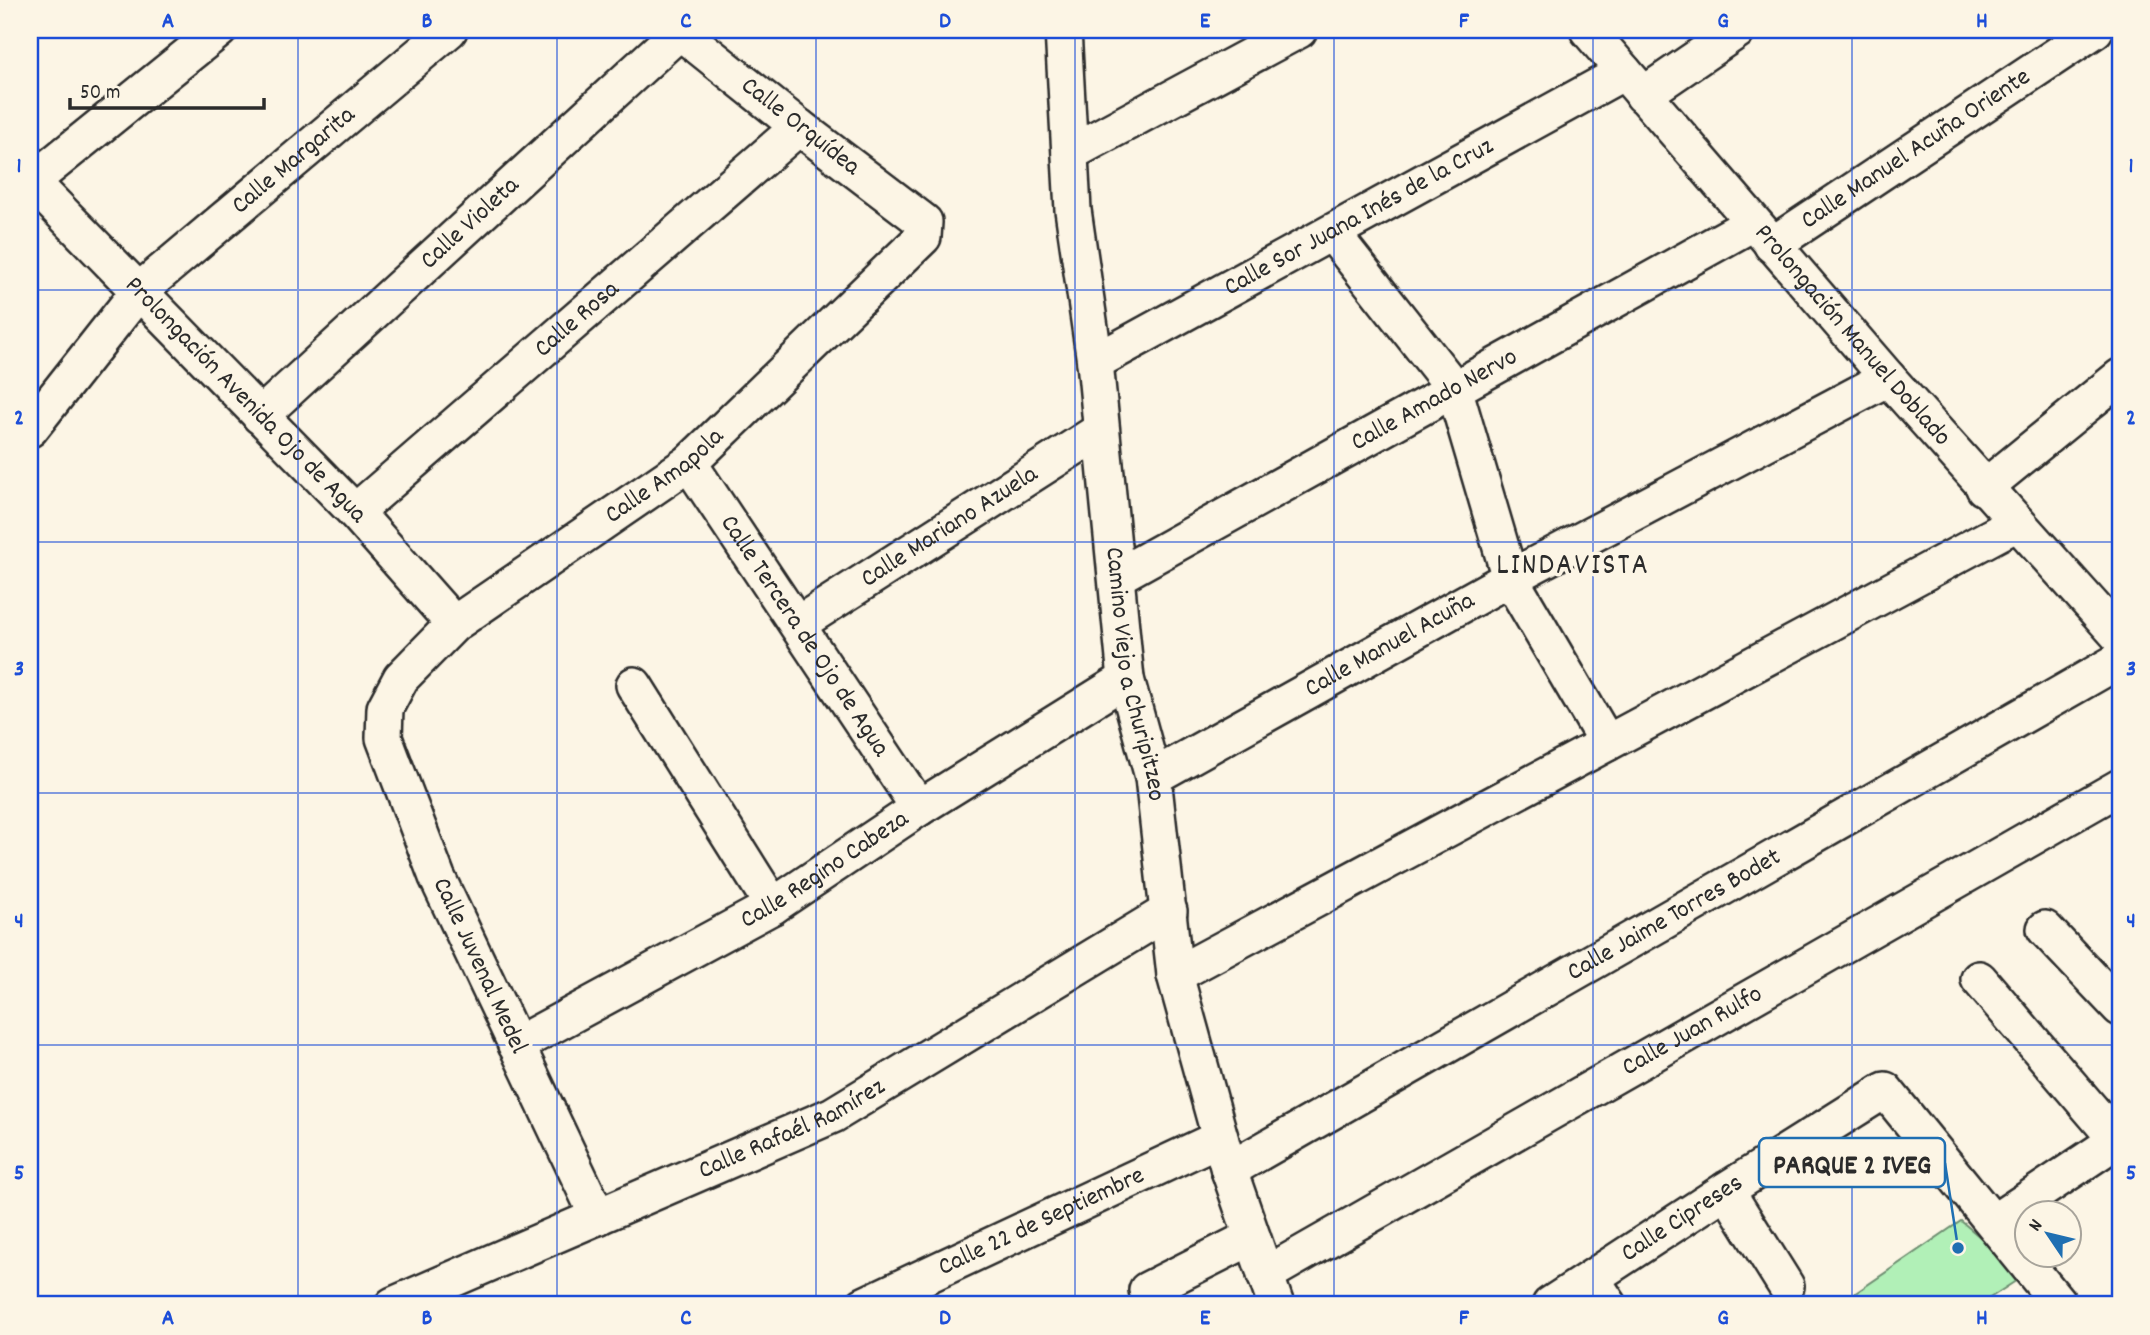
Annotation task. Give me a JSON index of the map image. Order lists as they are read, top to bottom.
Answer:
{
  "streets": {
    "street": [
      "Calle Orquídea",
      "Calle Manuel Acuña Oriente",
      "Calle Margarita",
      "Calle Sor Juana Inés de la Cruz",
      "Calle Violeta",
      "Calle Rosa",
      "Prolongación Manuel Doblado",
      "Calle Amado Nervo",
      "Prolongación Avenida Ojo de Agua",
      "Calle Amapola",
      "Calle Mariano Azuela",
      "Calle Tercera de Ojo de Agua",
      "Calle Manuel Acuña",
      "Camino Viejo a Churipitzeo",
      "Calle Regino Cabeza",
      "Calle Jaime Torres Bodet",
      "Calle Juvenal Medel",
      "Calle Juan Rulfo",
      "Calle Rafaél Ramírez",
      "Calle Cipreses",
      "Calle 22 de Septiembre"
    ]
  },
  "crossings": [
    ["Calle Orquídea", "Calle Violeta"],
    ["Calle Orquídea", "Calle Rosa"],
    ["Calle Orquídea", "Calle Amapola"],
    ["Calle Manuel Acuña Oriente", "Prolongación Manuel Doblado"],
    ["Calle Manuel Acuña Oriente", "Calle Amado Nervo"],
    ["Calle Margarita", "Prolongación Avenida Ojo de Agua"],
    ["Calle Sor Juana Inés de la Cruz", "Prolongación Manuel Doblado"],
    ["Calle Sor Juana Inés de la Cruz", "Camino Viejo a Churipitzeo"],
    ["Calle Violeta", "Prolongación Avenida Ojo de Agua"],
    ["Calle Rosa", "Prolongación Avenida Ojo de Agua"],
    ["Prolongación Manuel Doblado", "Calle Amado Nervo"],
    ["Prolongación Manuel Doblado", "Calle Manuel Acuña"],
    ["Calle Amado Nervo", "Camino Viejo a Churipitzeo"],
    ["Prolongación Avenida Ojo de Agua", "Calle Amapola"],
    ["Calle Amapola", "Calle Tercera de Ojo de Agua"],
    ["Calle Amapola", "Calle Juvenal Medel"],
    ["Calle Mariano Azuela", "Calle Tercera de Ojo de Agua"],
    ["Calle Mariano Azuela", "Camino Viejo a Churipitzeo"],
    ["Calle Tercera de Ojo de Agua", "Calle Regino Cabeza"],
    ["Calle Manuel Acuña", "Camino Viejo a Churipitzeo"],
    ["Camino Viejo a Churipitzeo", "Calle Regino Cabeza"],
    ["Camino Viejo a Churipitzeo", "Calle Jaime Torres Bodet"],
    ["Camino Viejo a Churipitzeo", "Calle Juan Rulfo"],
    ["Camino Viejo a Churipitzeo", "Calle Rafaél Ramírez"],
    ["Camino Viejo a Churipitzeo", "Calle 22 de Septiembre"],
    ["Calle Regino Cabeza", "Calle Juvenal Medel"],
    ["Calle Jaime Torres Bodet", "Calle 22 de Septiembre"],
    ["Calle Juvenal Medel", "Calle Rafaél Ramírez"]
  ],
  "districts": ["LINDAVISTA"],
  "places": ["PARQUE 2 IVEG"],
  "scale_bar": "50 m",
  "north": "top left",
  "grid": {
    "columns": [
      "A",
      "B",
      "C",
      "D",
      "E",
      "F",
      "G",
      "H"
    ],
    "rows": [
      "1",
      "2",
      "3",
      "4",
      "5"
    ]
  }
}
